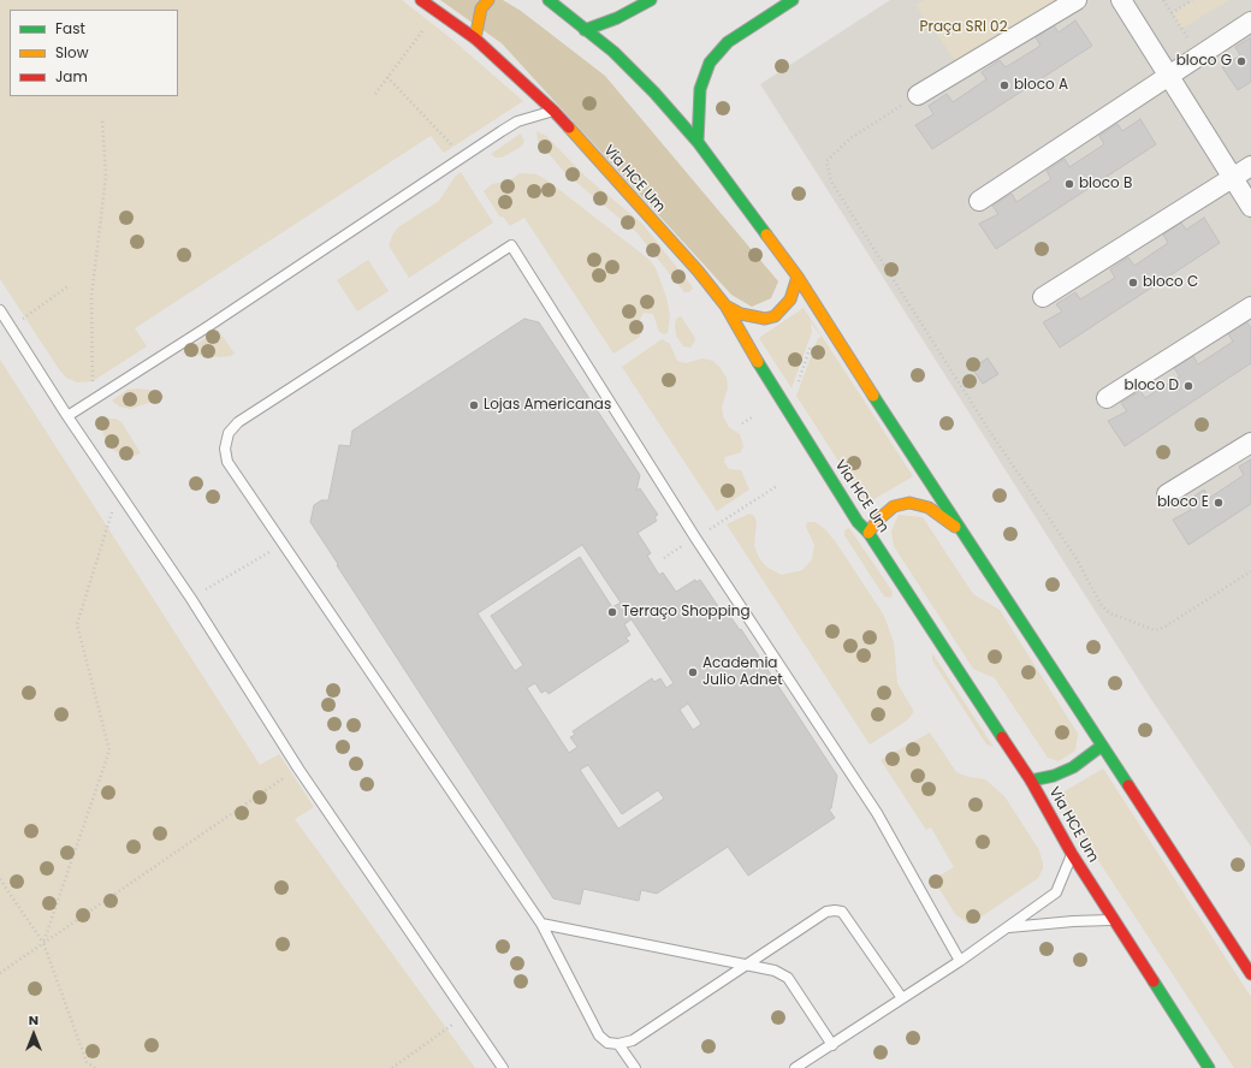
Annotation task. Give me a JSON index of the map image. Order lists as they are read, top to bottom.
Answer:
{
  "streets": {
    "main road": ["Via HCE Um"]
  },
  "parks": ["Praça SRI 02"],
  "places": [
    "bloco G",
    "bloco A",
    "bloco B",
    "bloco C",
    "bloco D",
    "Lojas Americanas",
    "bloco E",
    "Terraço Shopping",
    "Academia Julio Adnet"
  ],
  "legend": ["Fast", "Slow", "Jam"],
  "north": "top"
}
